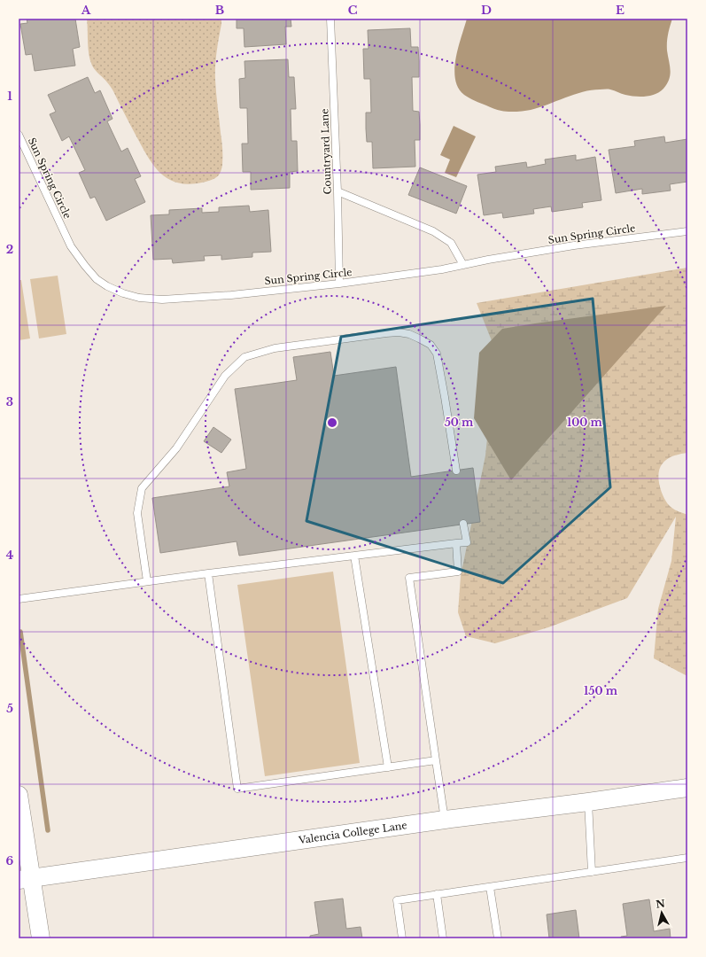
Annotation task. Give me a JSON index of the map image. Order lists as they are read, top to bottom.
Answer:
{
  "streets": {
    "street": ["Valencia College Lane"],
    "lane": ["Countryard Lane", "Sun Spring Circle"]
  },
  "crossings": [
    ["Countryard Lane", "Sun Spring Circle"]
  ],
  "north": "top",
  "grid": {
    "columns": [
      "A",
      "B",
      "C",
      "D",
      "E"
    ],
    "rows": [
      "1",
      "2",
      "3",
      "4",
      "5",
      "6"
    ]
  },
  "rings": ["50 m", "100 m", "150 m"]
}
